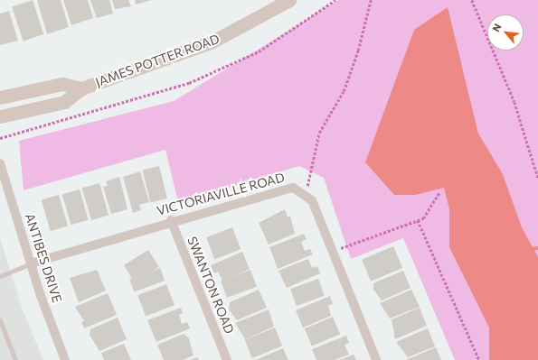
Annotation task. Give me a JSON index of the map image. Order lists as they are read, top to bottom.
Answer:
{
  "streets": {
    "main road": ["JAMES POTTER ROAD"],
    "street": ["VICTORIAVILLE ROAD", "ANTIBES DRIVE", "SWANTON ROAD"]
  },
  "crossings": [
    ["VICTORIAVILLE ROAD", "ANTIBES DRIVE"],
    ["VICTORIAVILLE ROAD", "SWANTON ROAD"]
  ],
  "north": "top left"
}
